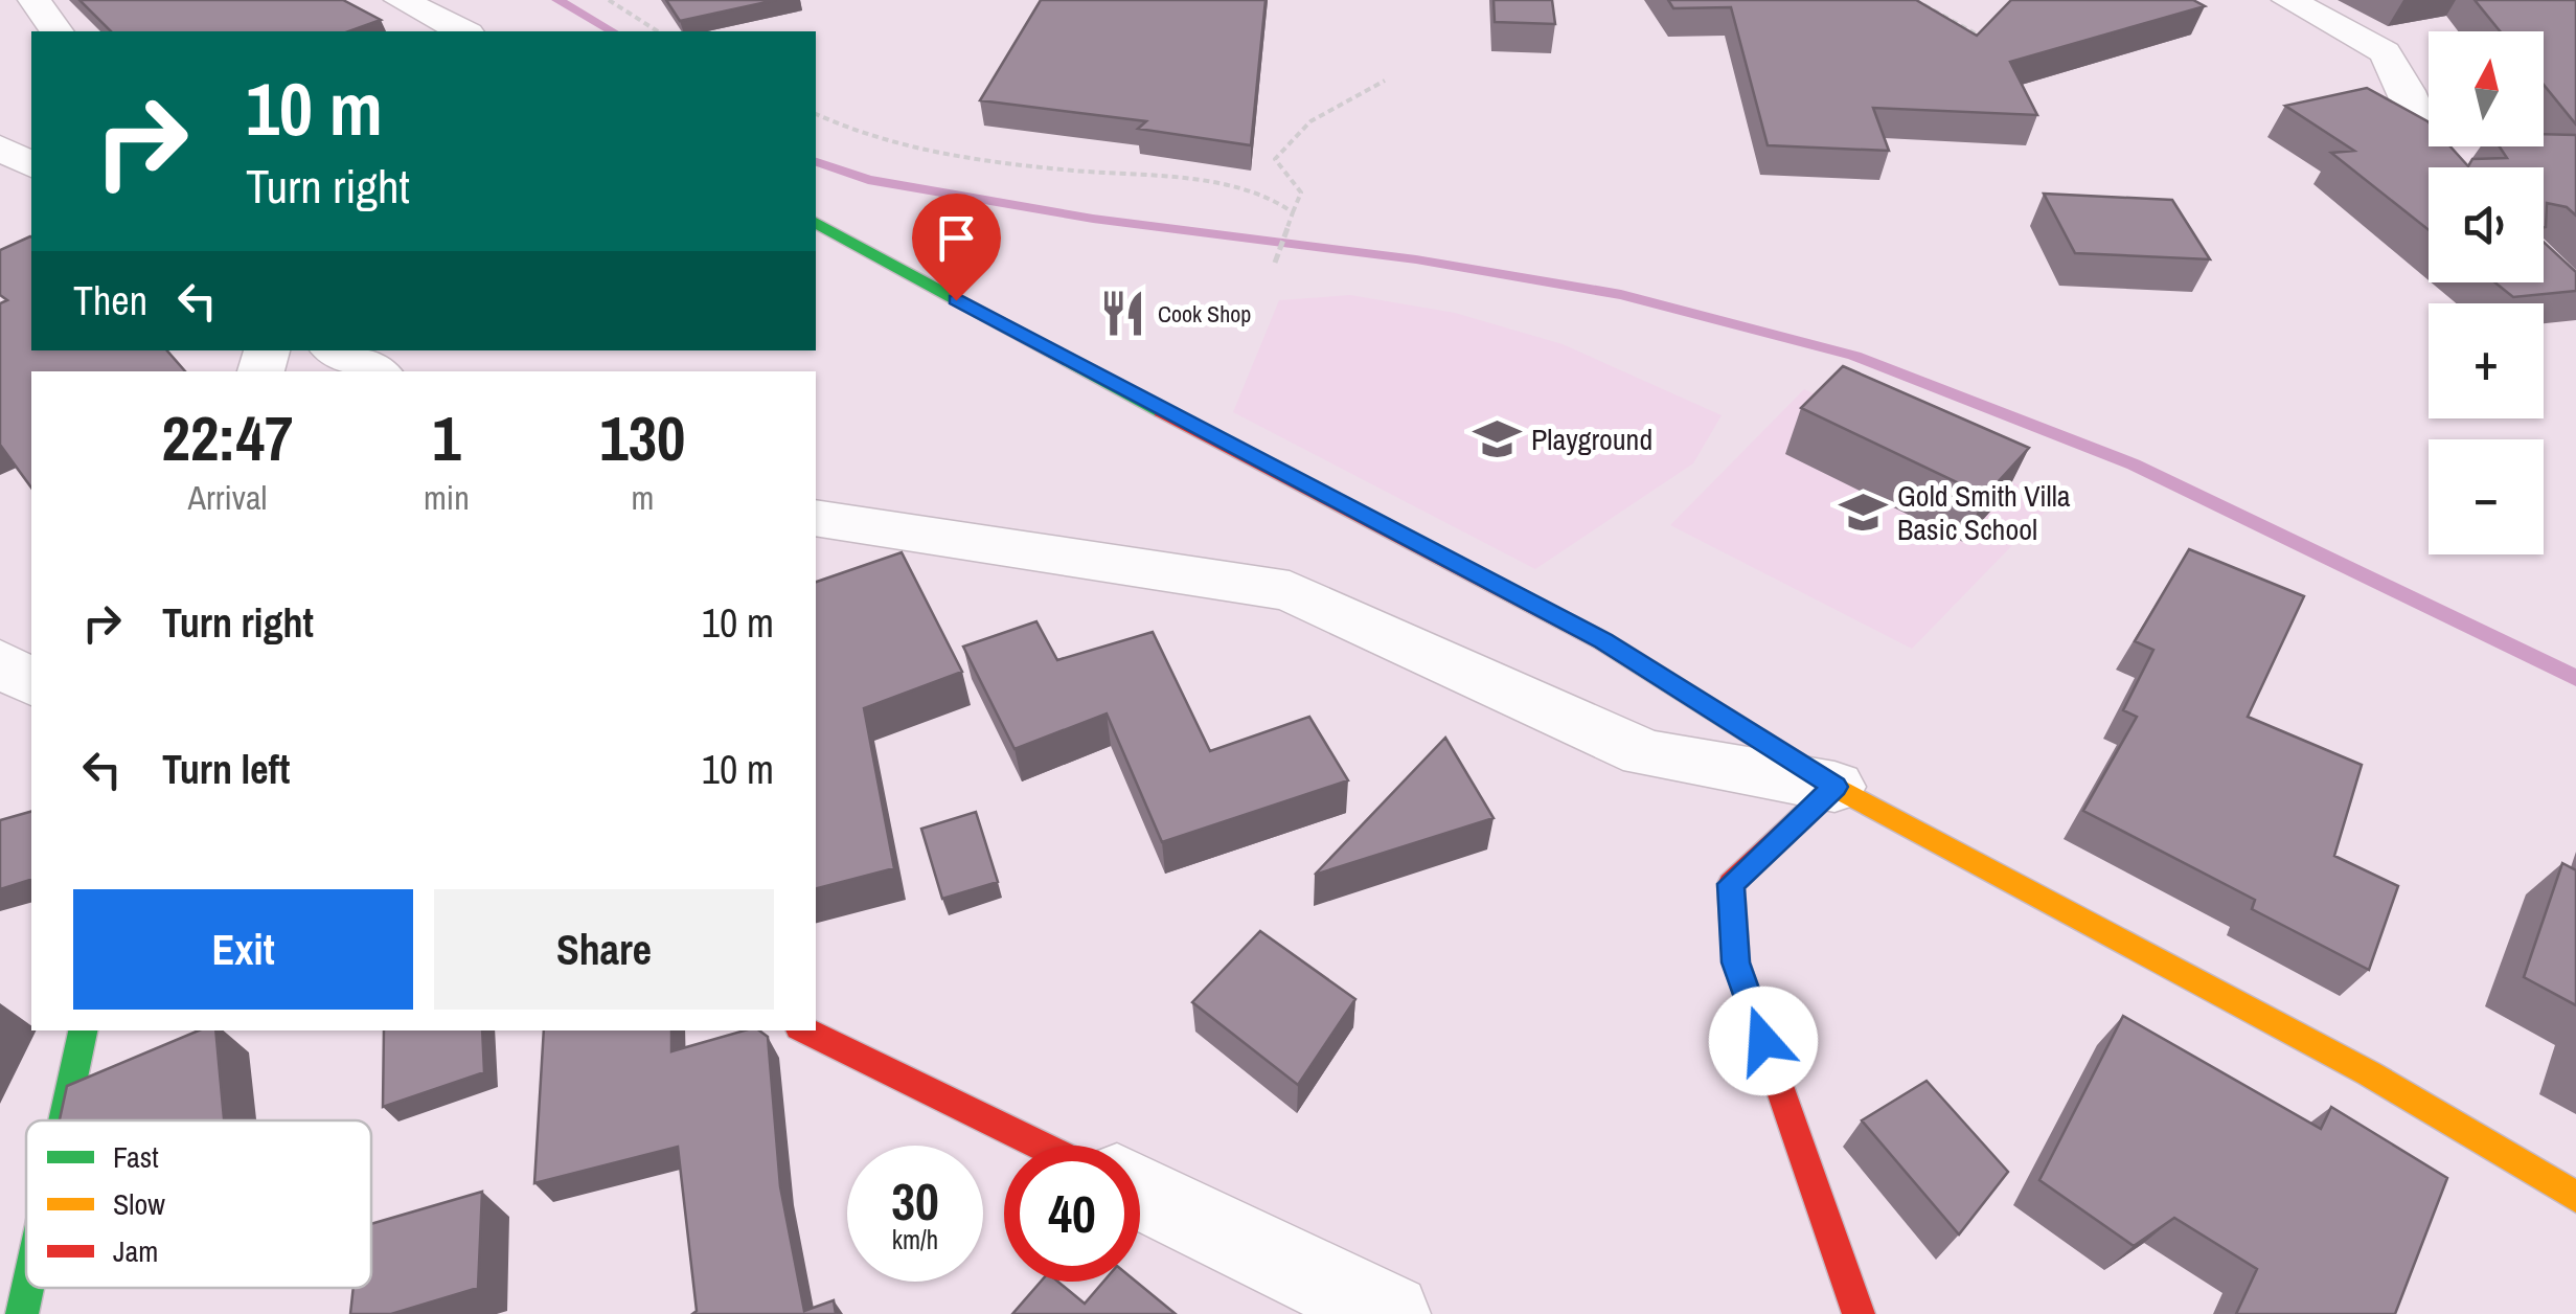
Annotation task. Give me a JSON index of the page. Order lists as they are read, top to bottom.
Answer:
{
  "places": {
    "restaurant": ["Cook Shop"],
    "school or university": ["Playground", "Gold Smith Villa Basic School"]
  },
  "legend": ["Fast", "Slow", "Jam"],
  "north": "top",
  "page": {
    "map_buttons": ["+", "−"],
    "turn": ["10 m", "Turn right"],
    "then": "Then",
    "eta": [
      "22:47",
      "Arrival",
      "1",
      "min",
      "130",
      "m"
    ],
    "list": [
      {
        "name": "Turn right",
        "value": "10 m"
      },
      {
        "name": "Turn left",
        "value": "10 m"
      }
    ],
    "buttons": ["Exit", "Share"],
    "speed": "30 km/h",
    "limit": "40"
  }
}
